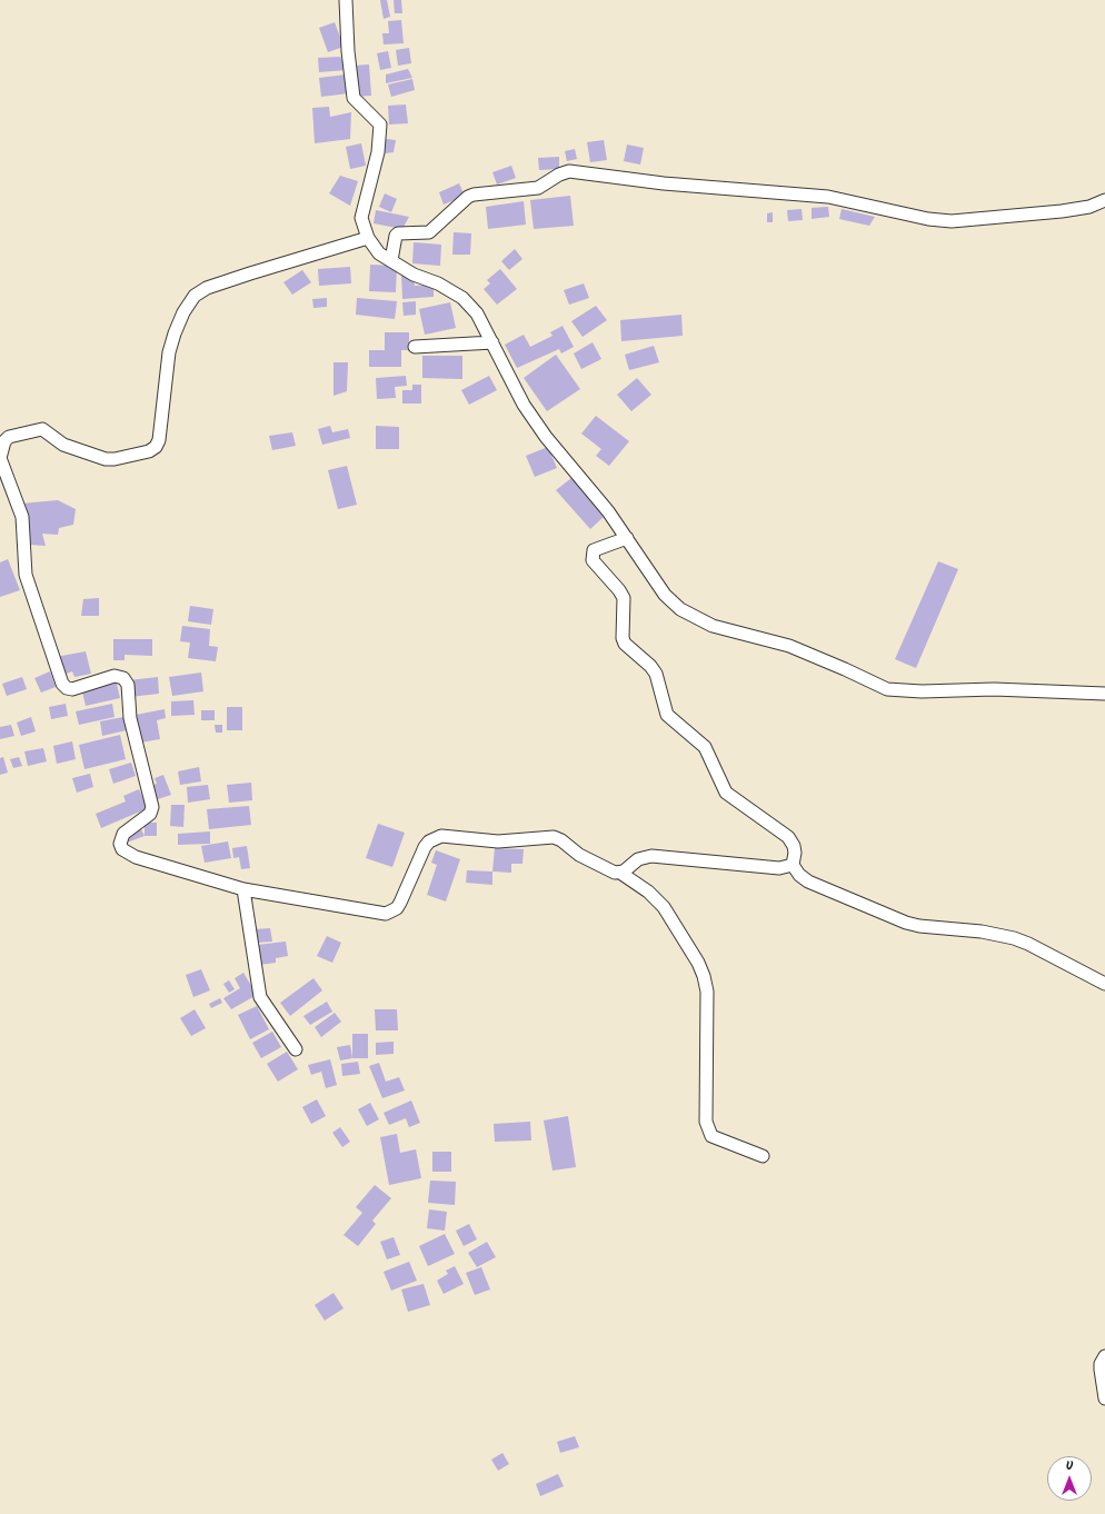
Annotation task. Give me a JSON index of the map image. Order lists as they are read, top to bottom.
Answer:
{
  "north": "top"
}
